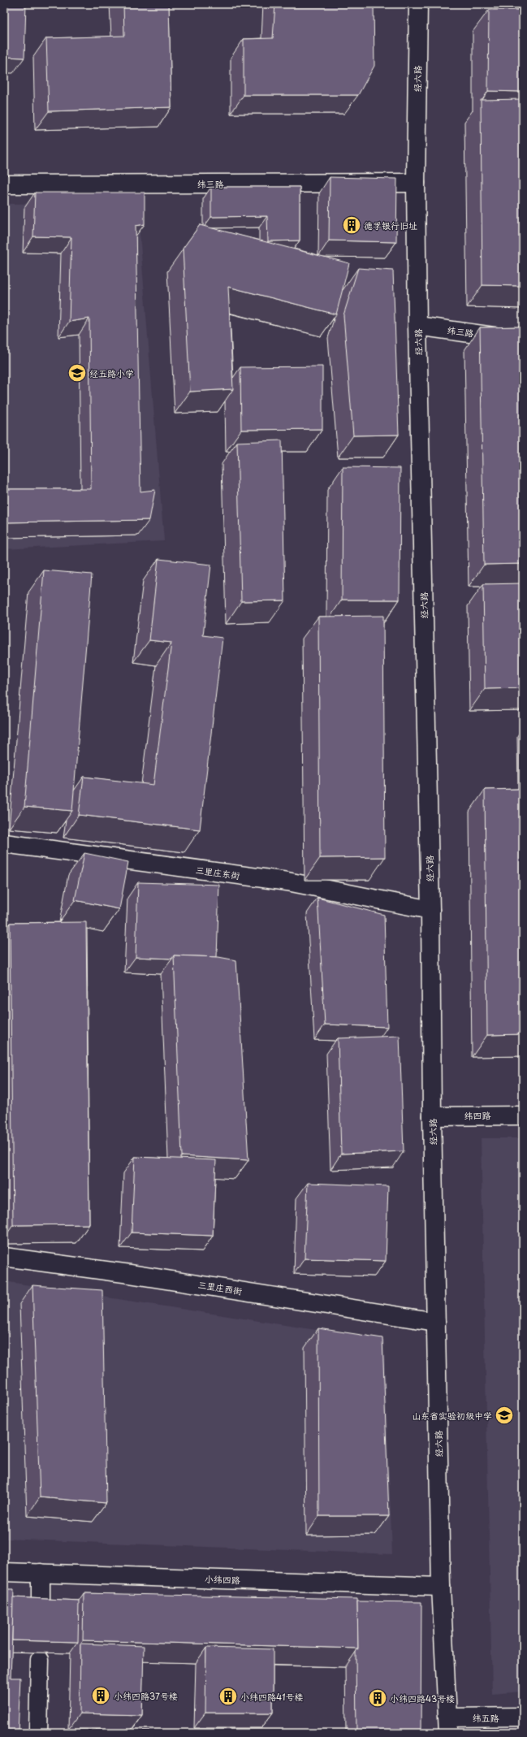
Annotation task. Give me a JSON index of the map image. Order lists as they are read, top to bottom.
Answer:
{
  "streets": {
    "street": [
      "经六路",
      "纬三路",
      "三里庄东街",
      "纬四路",
      "三里庄西街",
      "小纬四路",
      "纬五路"
    ]
  },
  "crossings": [
    ["经六路", "纬三路"],
    ["经六路", "三里庄东街"],
    ["经六路", "纬四路"],
    ["经六路", "三里庄西街"],
    ["经六路", "小纬四路"],
    ["经六路", "纬五路"]
  ],
  "places": {
    "building": [
      "德孚银行旧址",
      "小纬四路37号楼",
      "小纬四路41号楼",
      "小纬四路43号楼"
    ],
    "school or university": ["经五路小学", "山东省实验初级中学"]
  }
}
